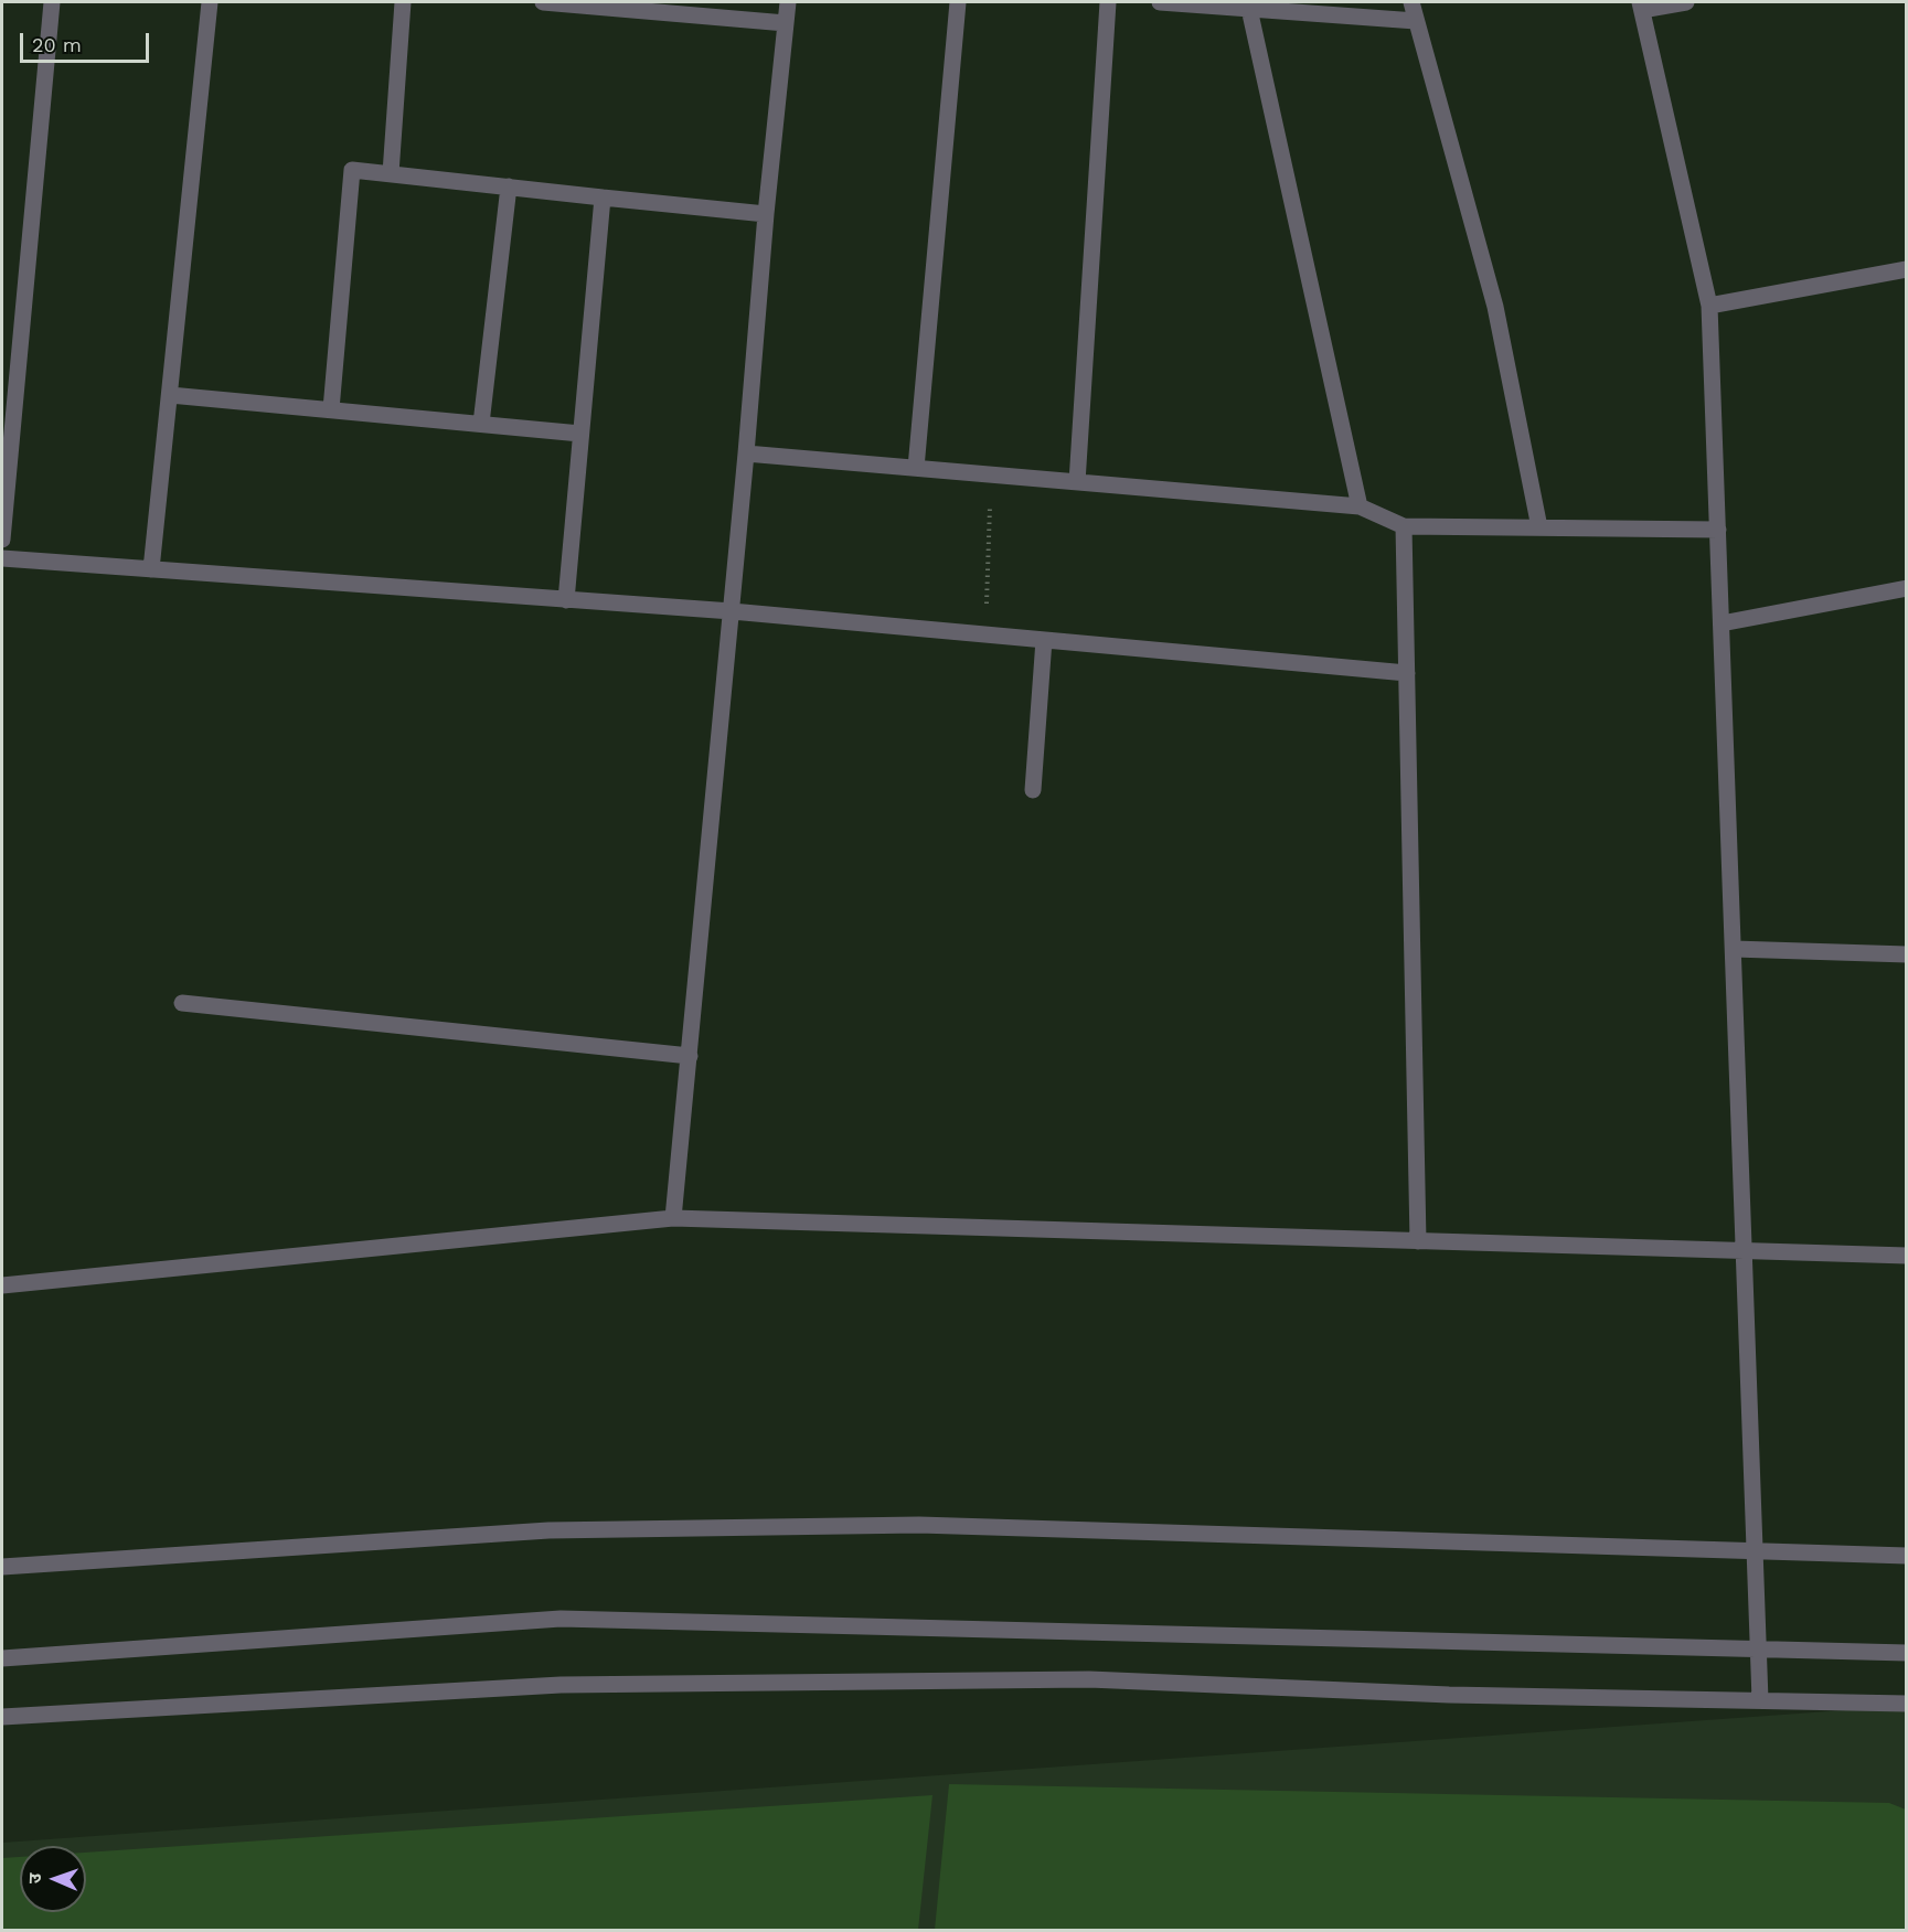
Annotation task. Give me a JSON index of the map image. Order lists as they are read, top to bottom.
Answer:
{
  "scale_bar": "20 m",
  "north": "left"
}
